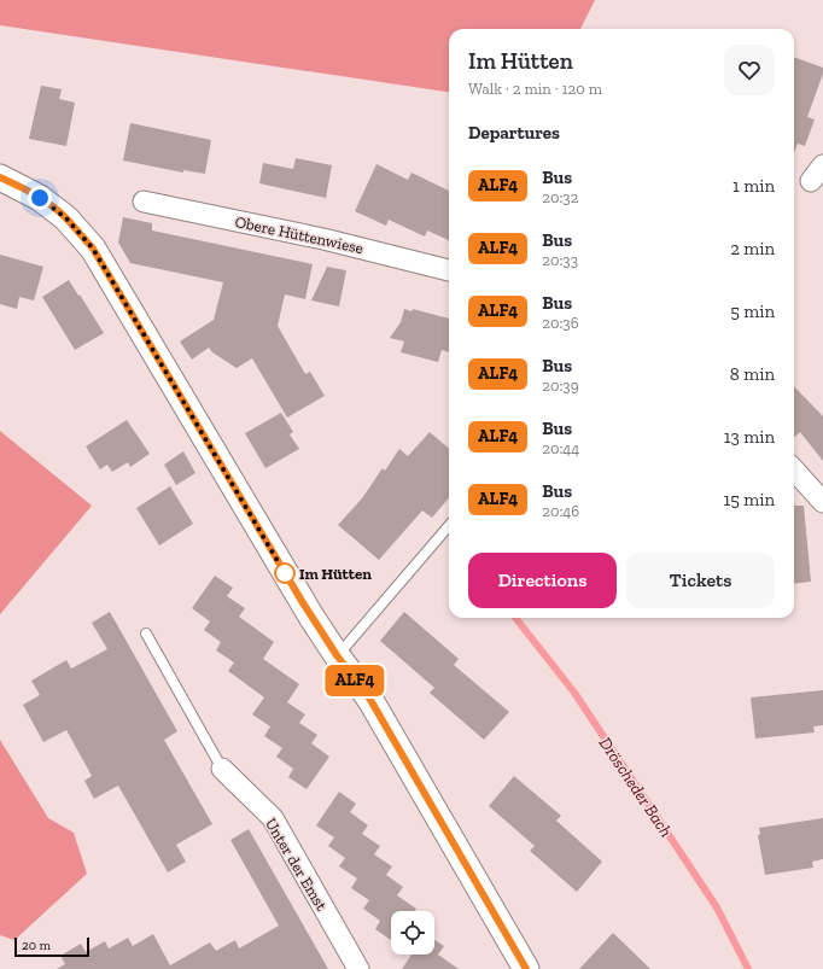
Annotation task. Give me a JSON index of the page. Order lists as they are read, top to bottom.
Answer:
{
  "streets": {
    "street": ["Obere Hüttenwiese", "Unter der Emst"]
  },
  "water": ["Dröscheder Bach"],
  "places": ["Im Hütten"],
  "lines": ["bus line ALF4"],
  "scale_bar": "20 m",
  "page": {
    "on_map": "ALF4",
    "heading": [
      ["Im Hütten", "Walk · 2 min · 120 m"],
      "Departures"
    ],
    "list": [
      {
        "mark": "ALF4",
        "name": "Bus",
        "note": "20:32",
        "value": "1 min"
      },
      {
        "mark": "ALF4",
        "name": "Bus",
        "note": "20:33",
        "value": "2 min"
      },
      {
        "mark": "ALF4",
        "name": "Bus",
        "note": "20:36",
        "value": "5 min"
      },
      {
        "mark": "ALF4",
        "name": "Bus",
        "note": "20:39",
        "value": "8 min"
      },
      {
        "mark": "ALF4",
        "name": "Bus",
        "note": "20:44",
        "value": "13 min"
      },
      {
        "mark": "ALF4",
        "name": "Bus",
        "note": "20:46",
        "value": "15 min"
      }
    ],
    "buttons": ["Directions", "Tickets"],
    "scale": "20 m"
  }
}
